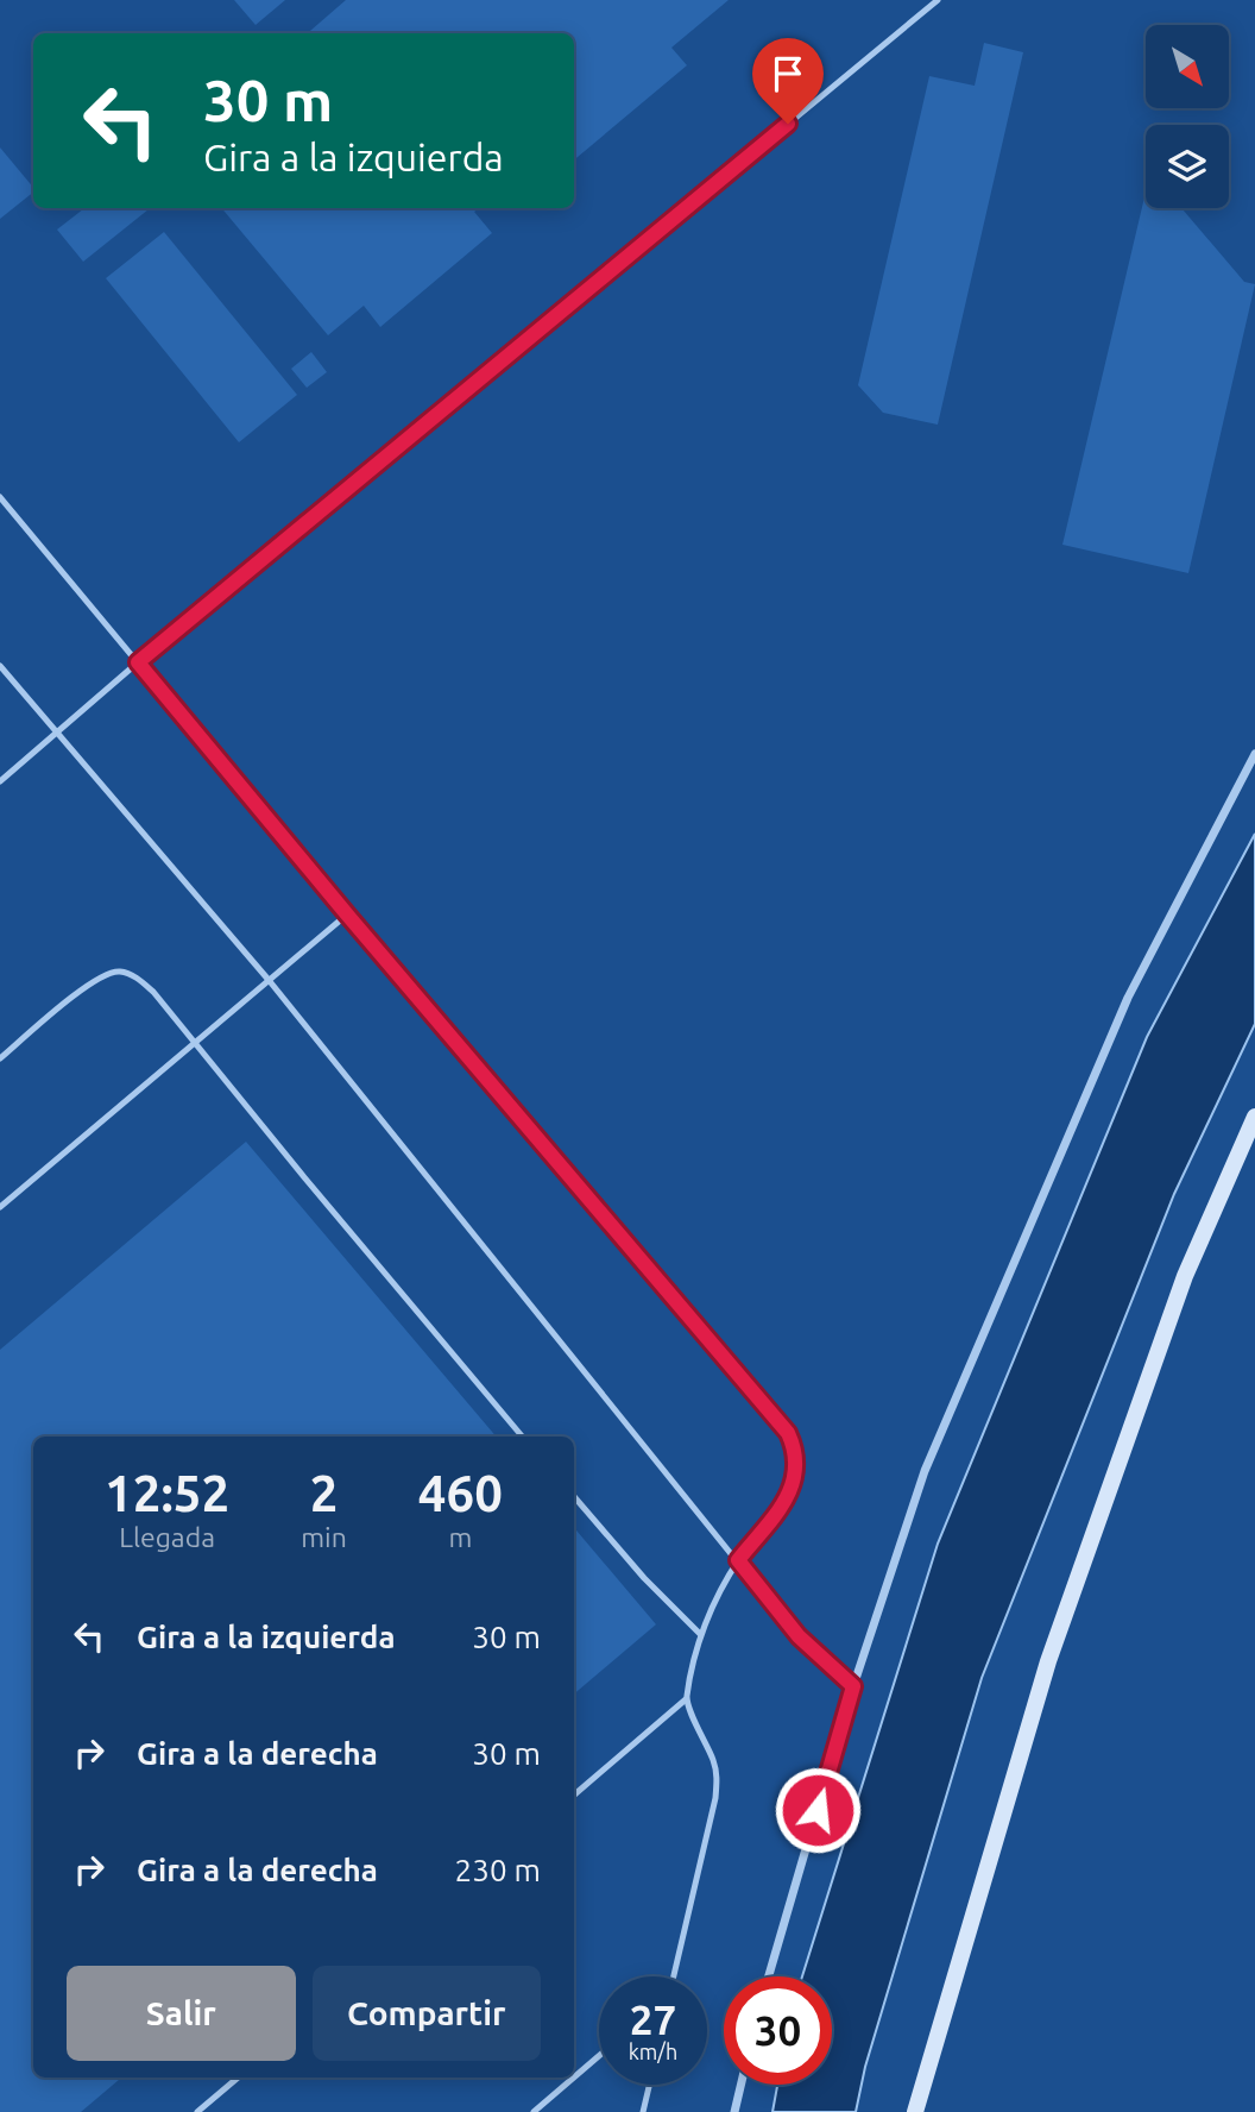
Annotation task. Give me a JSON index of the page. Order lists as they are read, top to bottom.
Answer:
{
  "north": "bottom right",
  "page": {
    "turn": ["30 m", "Gira a la izquierda"],
    "eta": [
      "12:52",
      "Llegada",
      "2",
      "min",
      "460",
      "m"
    ],
    "list": [
      {
        "name": "Gira a la izquierda",
        "value": "30 m"
      },
      {
        "name": "Gira a la derecha",
        "value": "30 m"
      },
      {
        "name": "Gira a la derecha",
        "value": "230 m"
      }
    ],
    "buttons": ["Salir", "Compartir"],
    "speed": "27 km/h",
    "limit": "30"
  }
}
